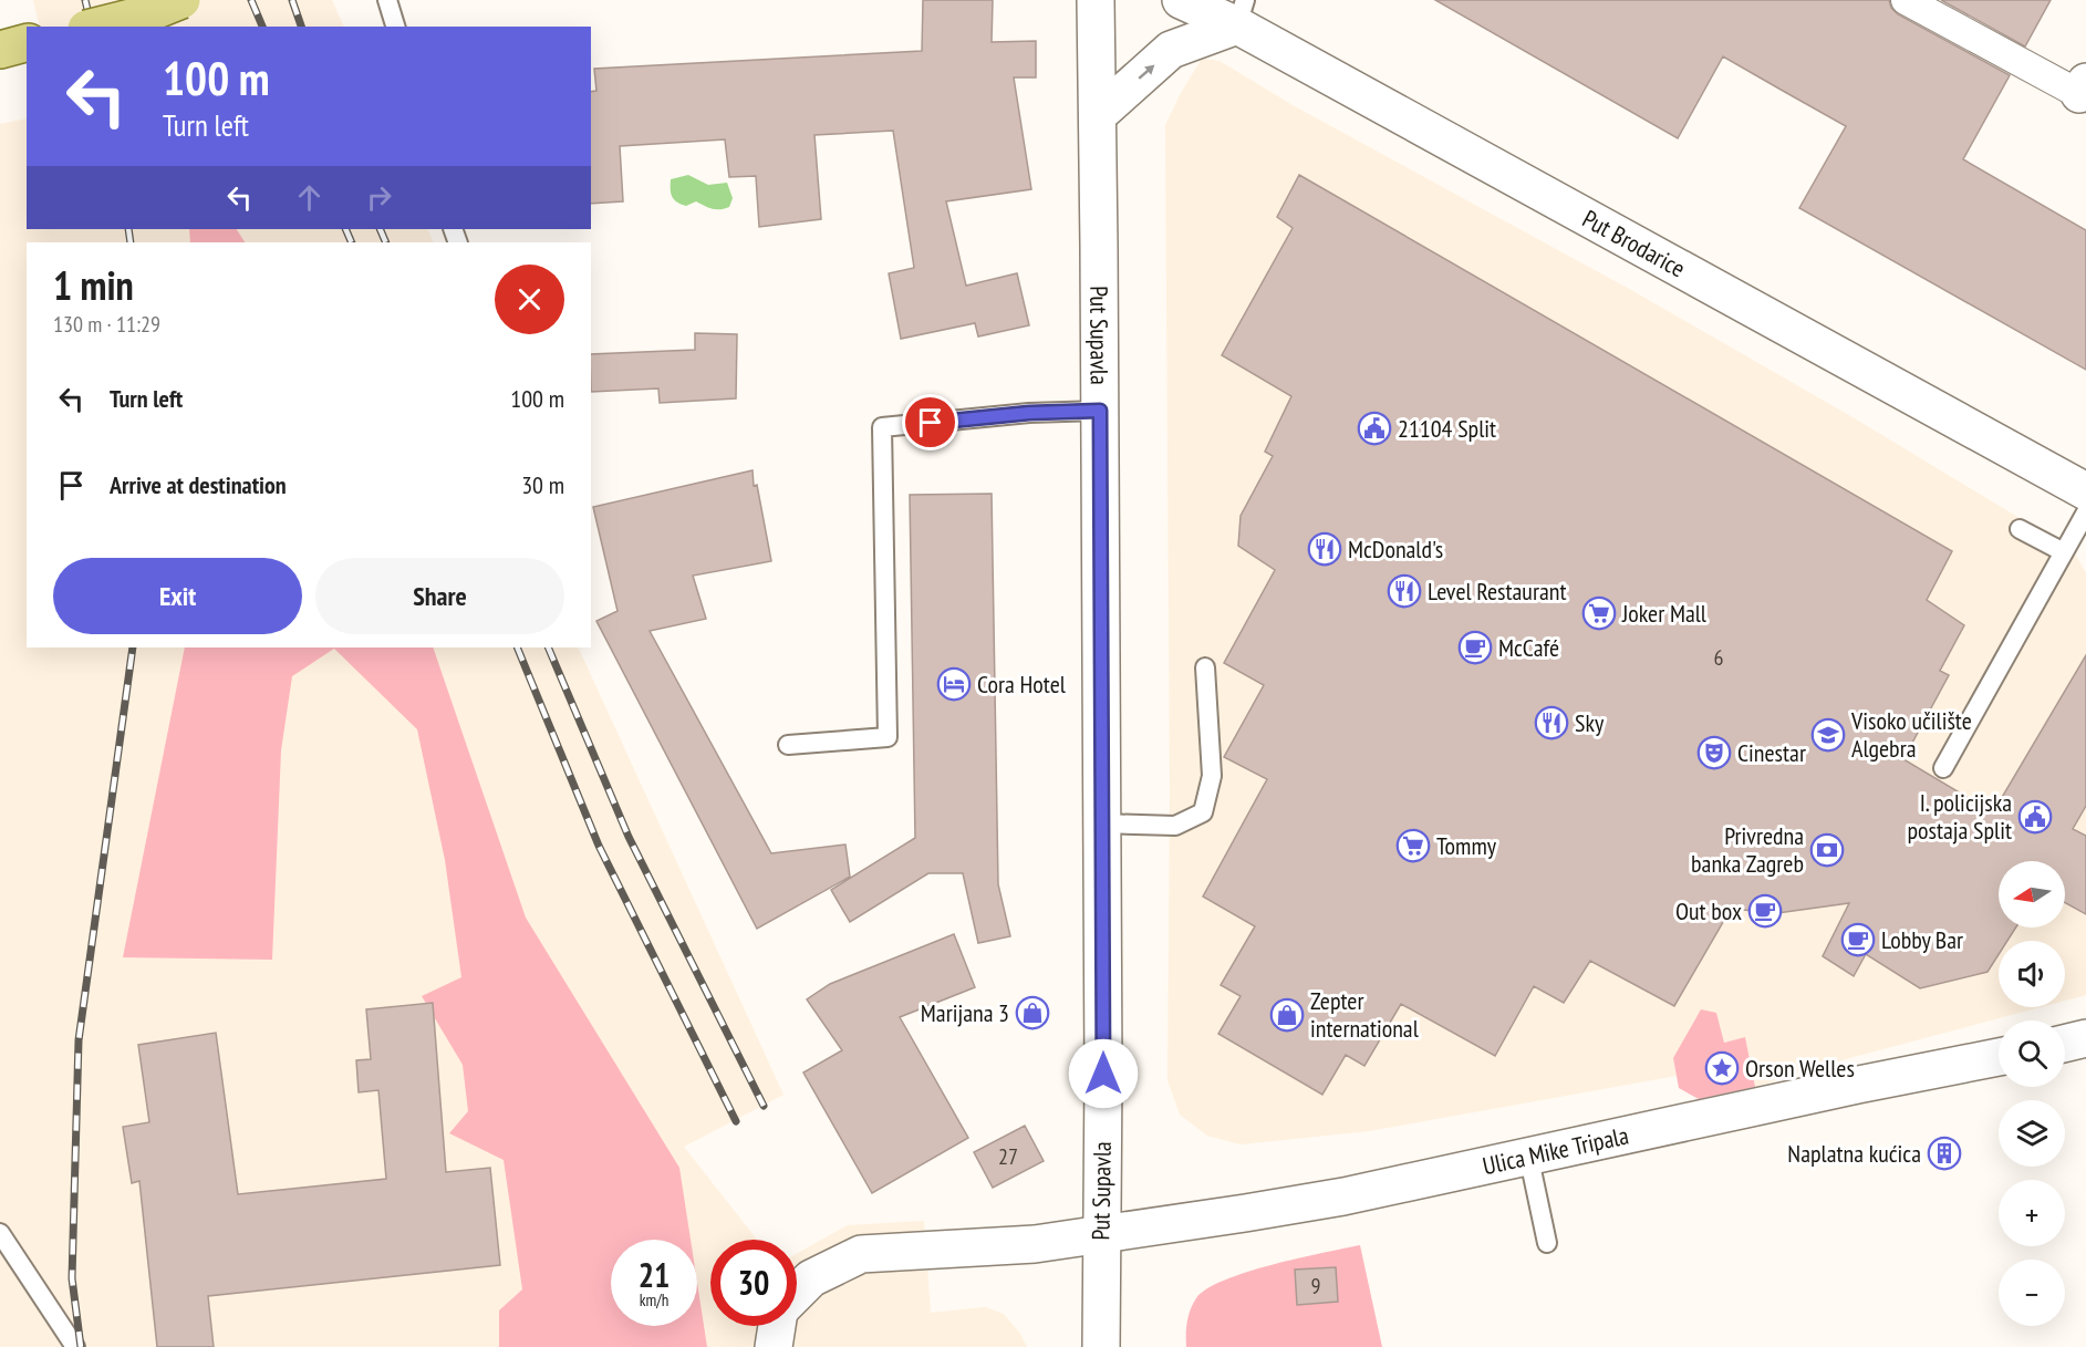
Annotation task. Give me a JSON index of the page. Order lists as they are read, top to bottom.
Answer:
{
  "streets": {
    "street": ["Put Brodarice", "Put Supavla", "Ulica Mike Tripala"]
  },
  "crossings": [
    ["Put Supavla", "Ulica Mike Tripala"]
  ],
  "places": {
    "public building": ["21104 Split", "I. policijska postaja Split"],
    "restaurant": ["McDonald's", "Level Restaurant", "Sky"],
    "supermarket": ["Joker Mall", "Tommy"],
    "cafe": ["McCafé", "Out box", "Lobby Bar"],
    "hotel": ["Cora Hotel"],
    "school or university": ["Visoko učilište Algebra"],
    "theatre": ["Cinestar"],
    "bank": ["Privredna banka Zagreb"],
    "shop": ["Marijana 3", "Zepter international"],
    "place": ["Orson Welles"],
    "building": ["Naplatna kućica"]
  },
  "house_numbers": ["6", "27", "9"],
  "north": "left",
  "page": {
    "turn": ["100 m", "Turn left"],
    "heading": ["1 min", "130 m · 11:29"],
    "list": [
      {
        "name": "Turn left",
        "value": "100 m"
      },
      {
        "name": "Arrive at destination",
        "value": "30 m"
      }
    ],
    "buttons": ["Exit", "Share"],
    "map_buttons": ["+", "−"],
    "speed": "21 km/h",
    "limit": "30"
  }
}
